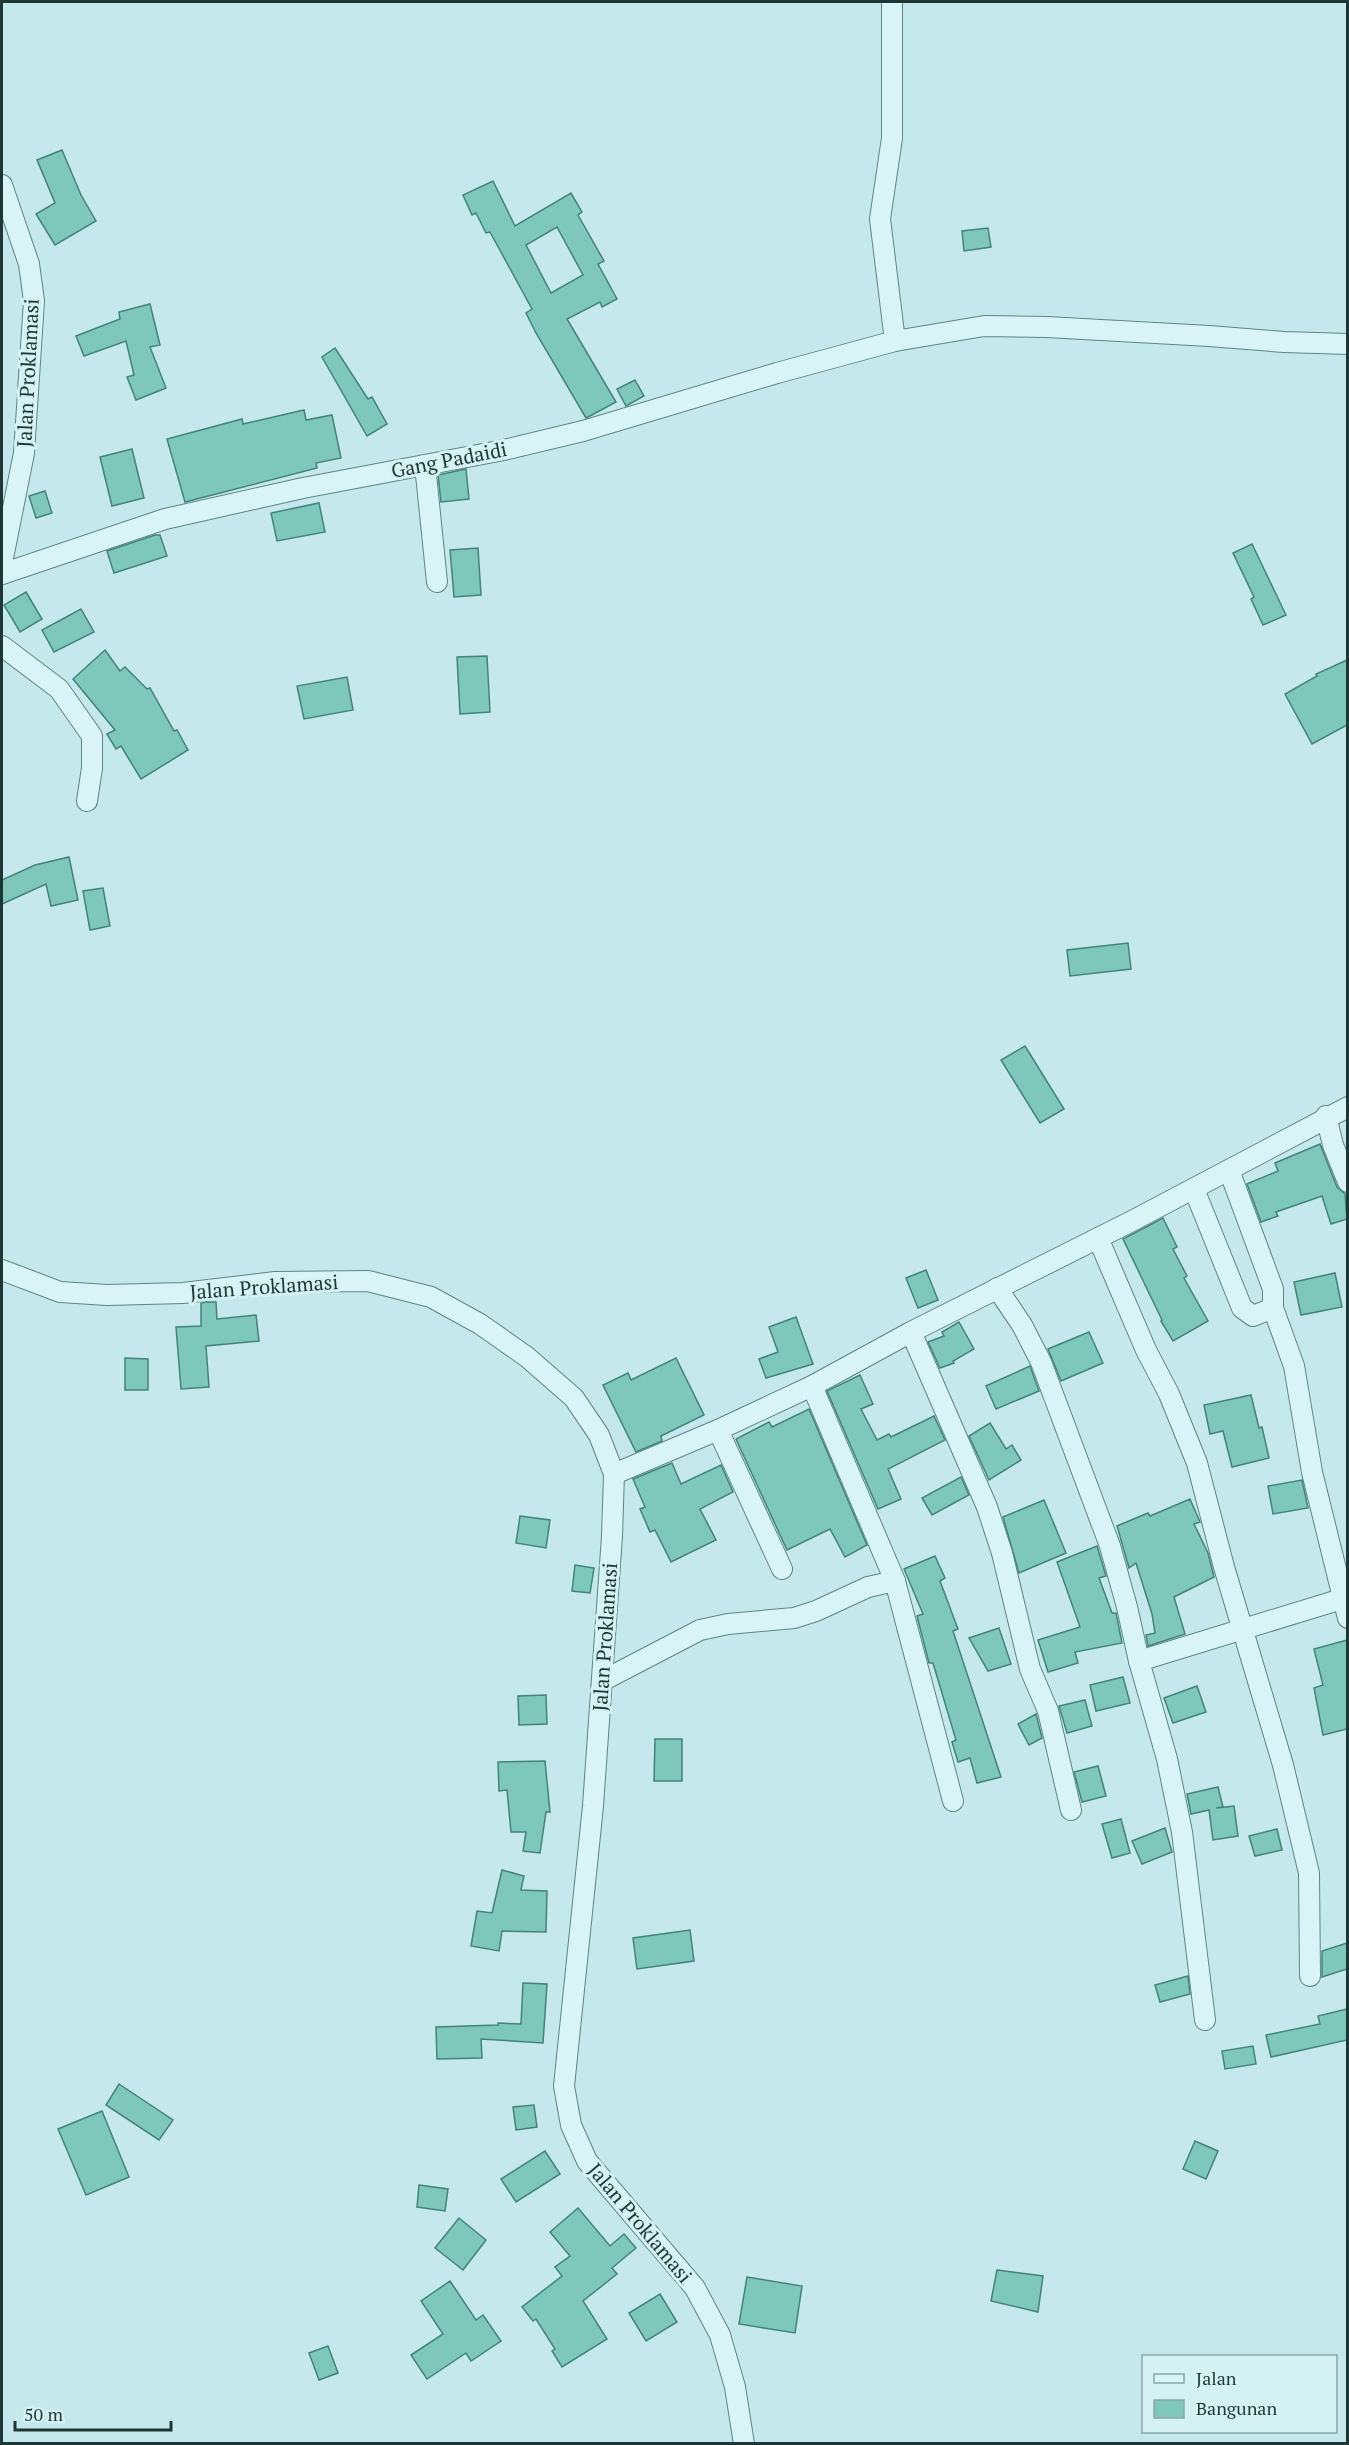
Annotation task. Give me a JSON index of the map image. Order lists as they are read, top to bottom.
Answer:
{
  "streets": {
    "street": ["Jalan Proklamasi", "Gang Padaidi"]
  },
  "legend": ["Jalan", "Bangunan"],
  "scale_bar": "50 m"
}
